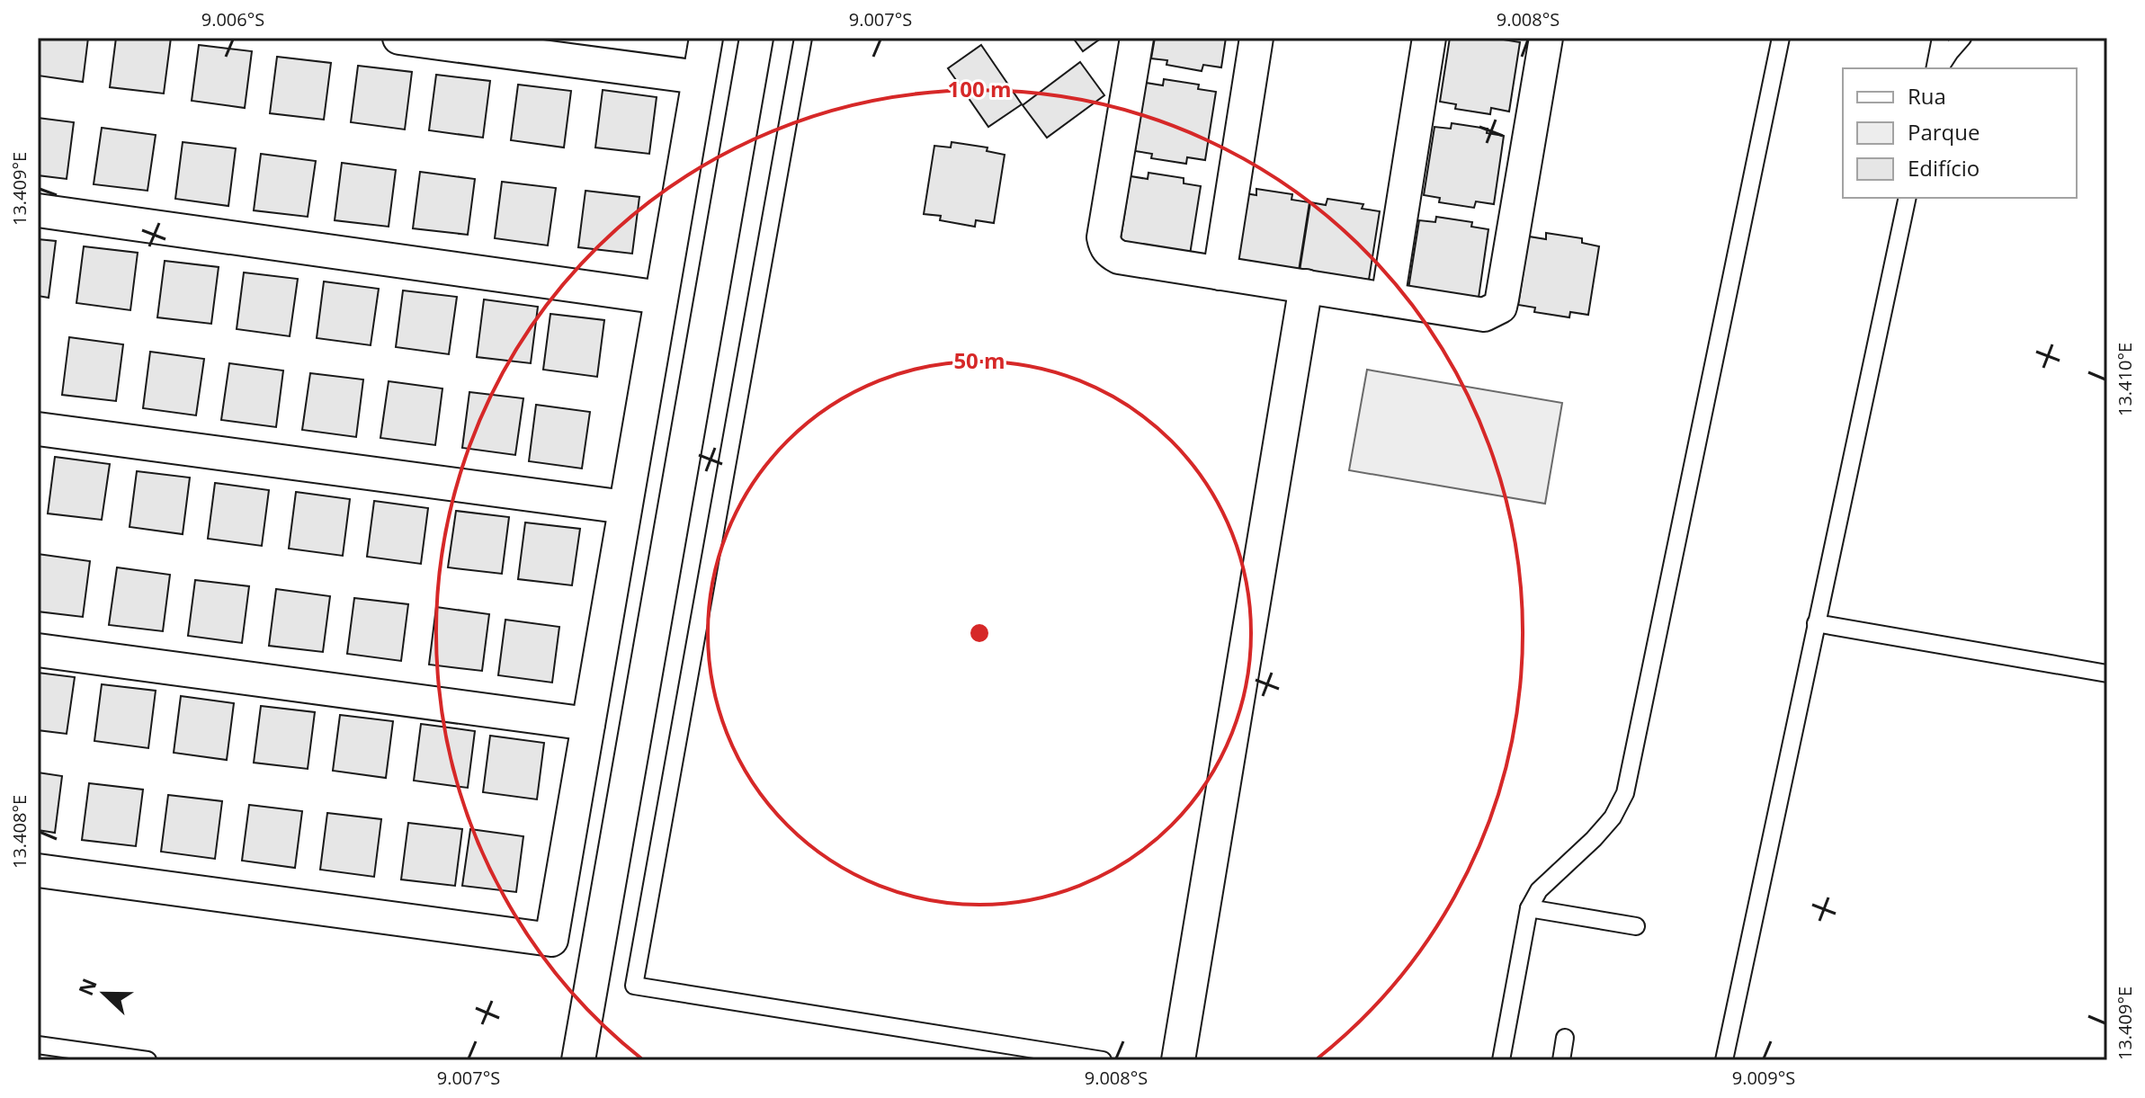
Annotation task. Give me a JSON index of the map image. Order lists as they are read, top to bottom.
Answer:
{
  "legend": ["Rua", "Parque", "Edifício"],
  "north": "left",
  "coordinates": [
    "9.006°S",
    "9.007°S",
    "9.008°S",
    "13.409°E",
    "13.410°E",
    "13.408°E",
    "9.009°S"
  ],
  "rings": ["100 m", "50 m"]
}
